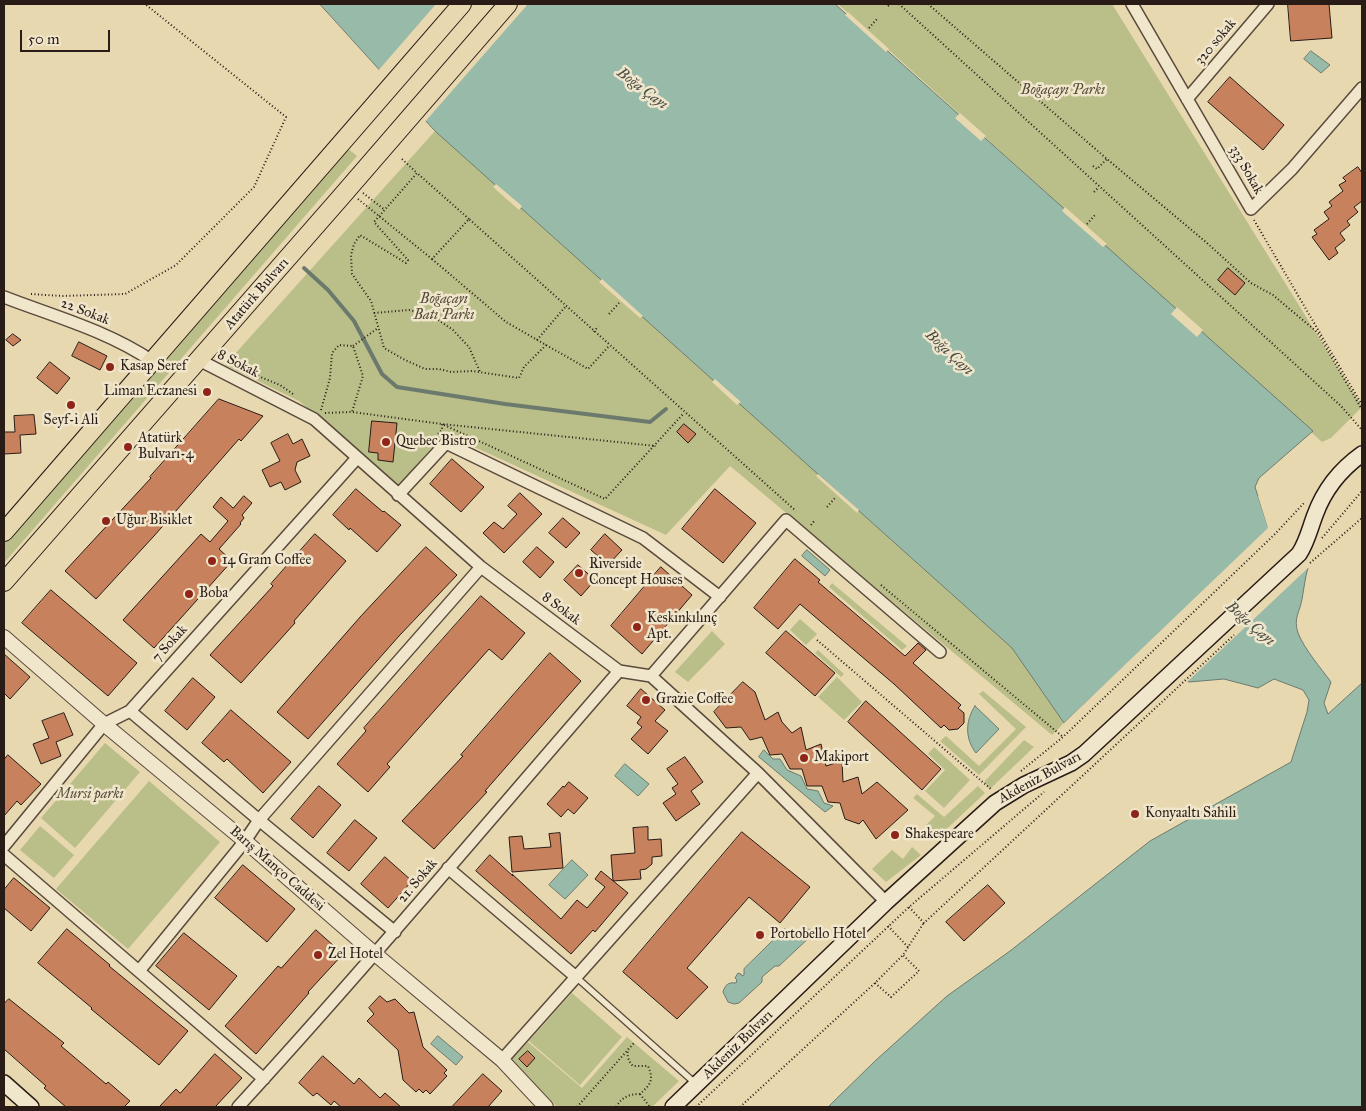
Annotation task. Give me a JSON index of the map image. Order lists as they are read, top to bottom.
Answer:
{
  "streets": {
    "main road": ["Atatürk Bulvarı", "Akdeniz Bulvarı"],
    "street": [
      "320 sokak",
      "333 Sokak",
      "22 Sokak",
      "8 Sokak",
      "7 Sokak",
      "Barış Manço Caddesi",
      "21. Sokak"
    ]
  },
  "crossings": [
    ["320 sokak", "333 Sokak"],
    ["Atatürk Bulvarı", "8 Sokak"],
    ["8 Sokak", "7 Sokak"],
    ["8 Sokak", "21. Sokak"],
    ["7 Sokak", "Barış Manço Caddesi"],
    ["Barış Manço Caddesi", "21. Sokak"]
  ],
  "water": ["Boğa Çayı"],
  "parks": ["Boğaçayı Parkı", "Boğaçayı Batı Parkı", "Mursi parkı"],
  "places": [
    "Kasap Seref",
    "Liman Eczanesi",
    "Seyf-i Ali",
    "Quebec Bistro",
    "Atatürk Bulvarı-4",
    "Uğur Bisiklet",
    "14 Gram Coffee",
    "Riverside Concept Houses",
    "Boba",
    "Keskinkılınç Apt.",
    "Grazie Coffee",
    "Makiport",
    "Konyaaltı Sahili",
    "Shakespeare",
    "Portobello Hotel",
    "Zel Hotel"
  ],
  "scale_bar": "50 m"
}
